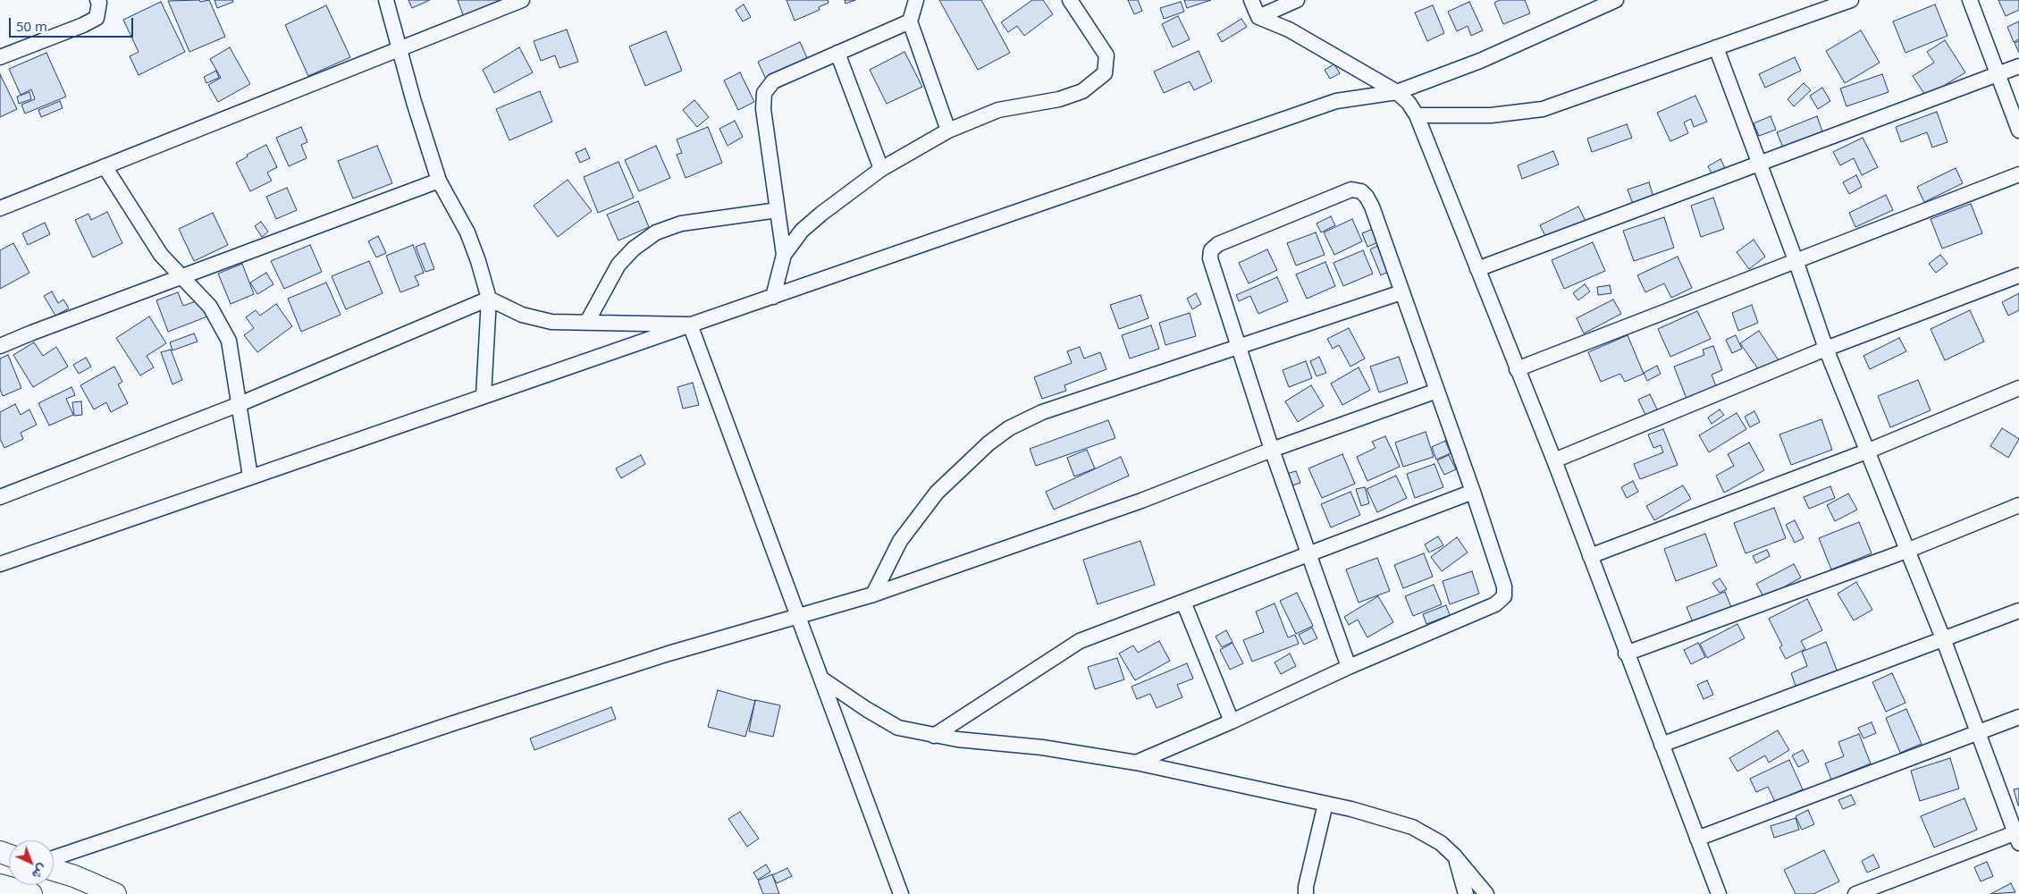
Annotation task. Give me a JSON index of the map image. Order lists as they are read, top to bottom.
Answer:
{
  "scale_bar": "50 m",
  "north": "bottom right"
}
